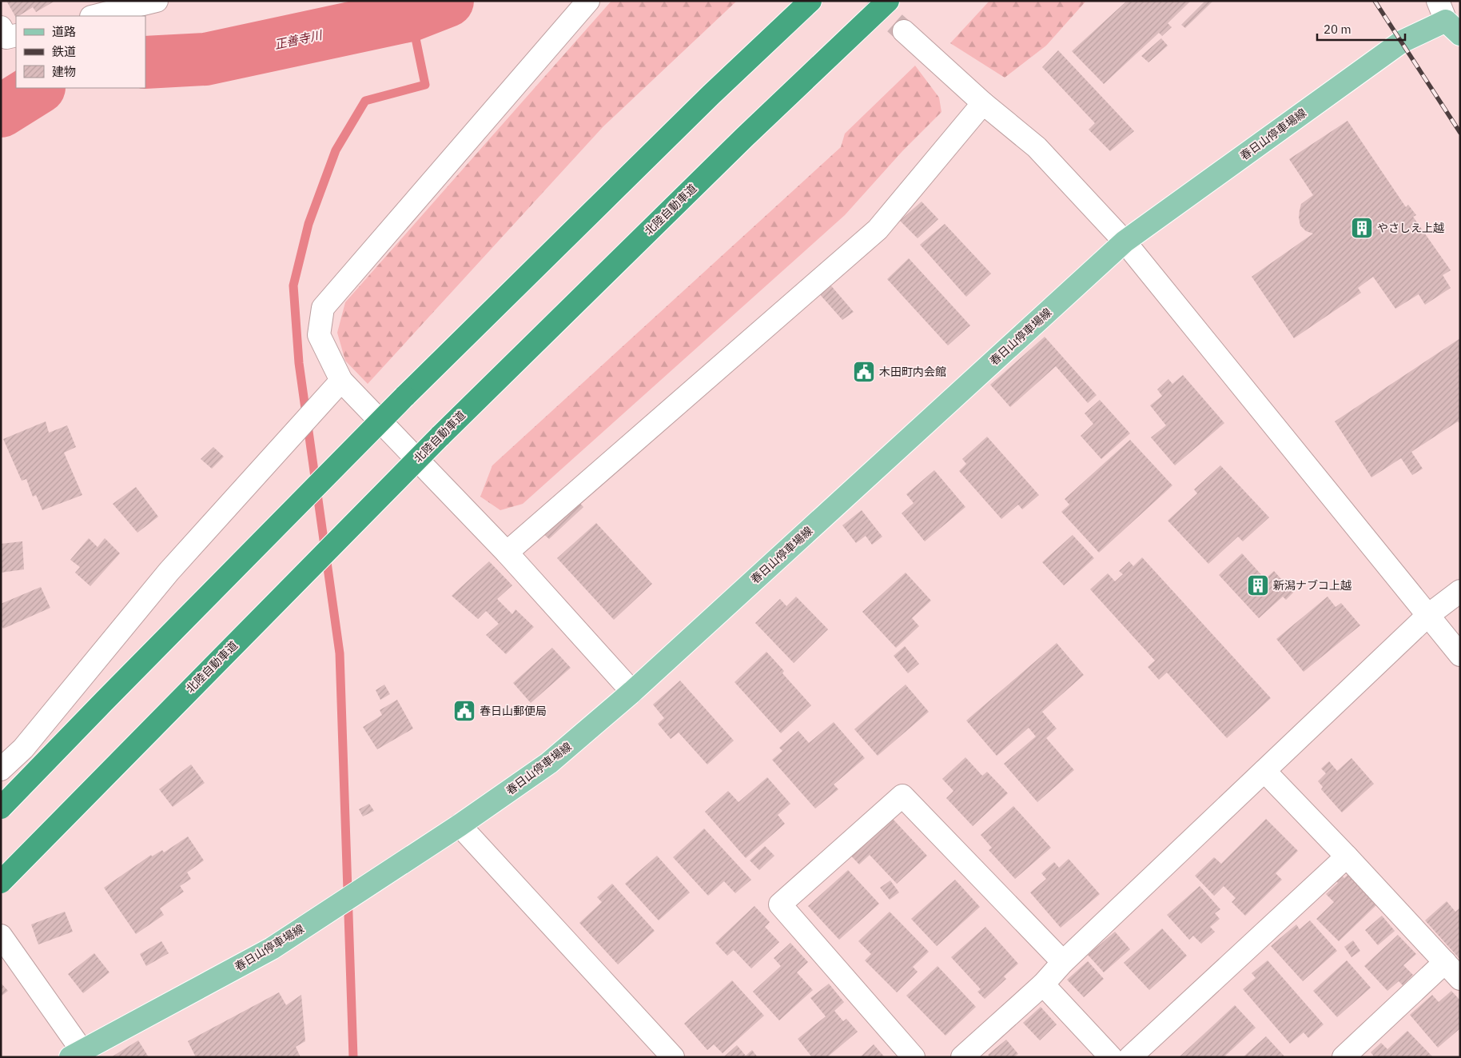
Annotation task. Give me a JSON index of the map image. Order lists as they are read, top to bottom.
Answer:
{
  "streets": {
    "highway": ["北陸自動車道"],
    "main road": ["春日山停車場線"]
  },
  "water": ["正善寺川"],
  "places": {
    "building": ["やさしえ上越", "新潟ナブコ上越"],
    "public building": ["木田町内会館", "春日山郵便局"]
  },
  "legend": ["道路", "鉄道", "建物"],
  "scale_bar": "20 m"
}
